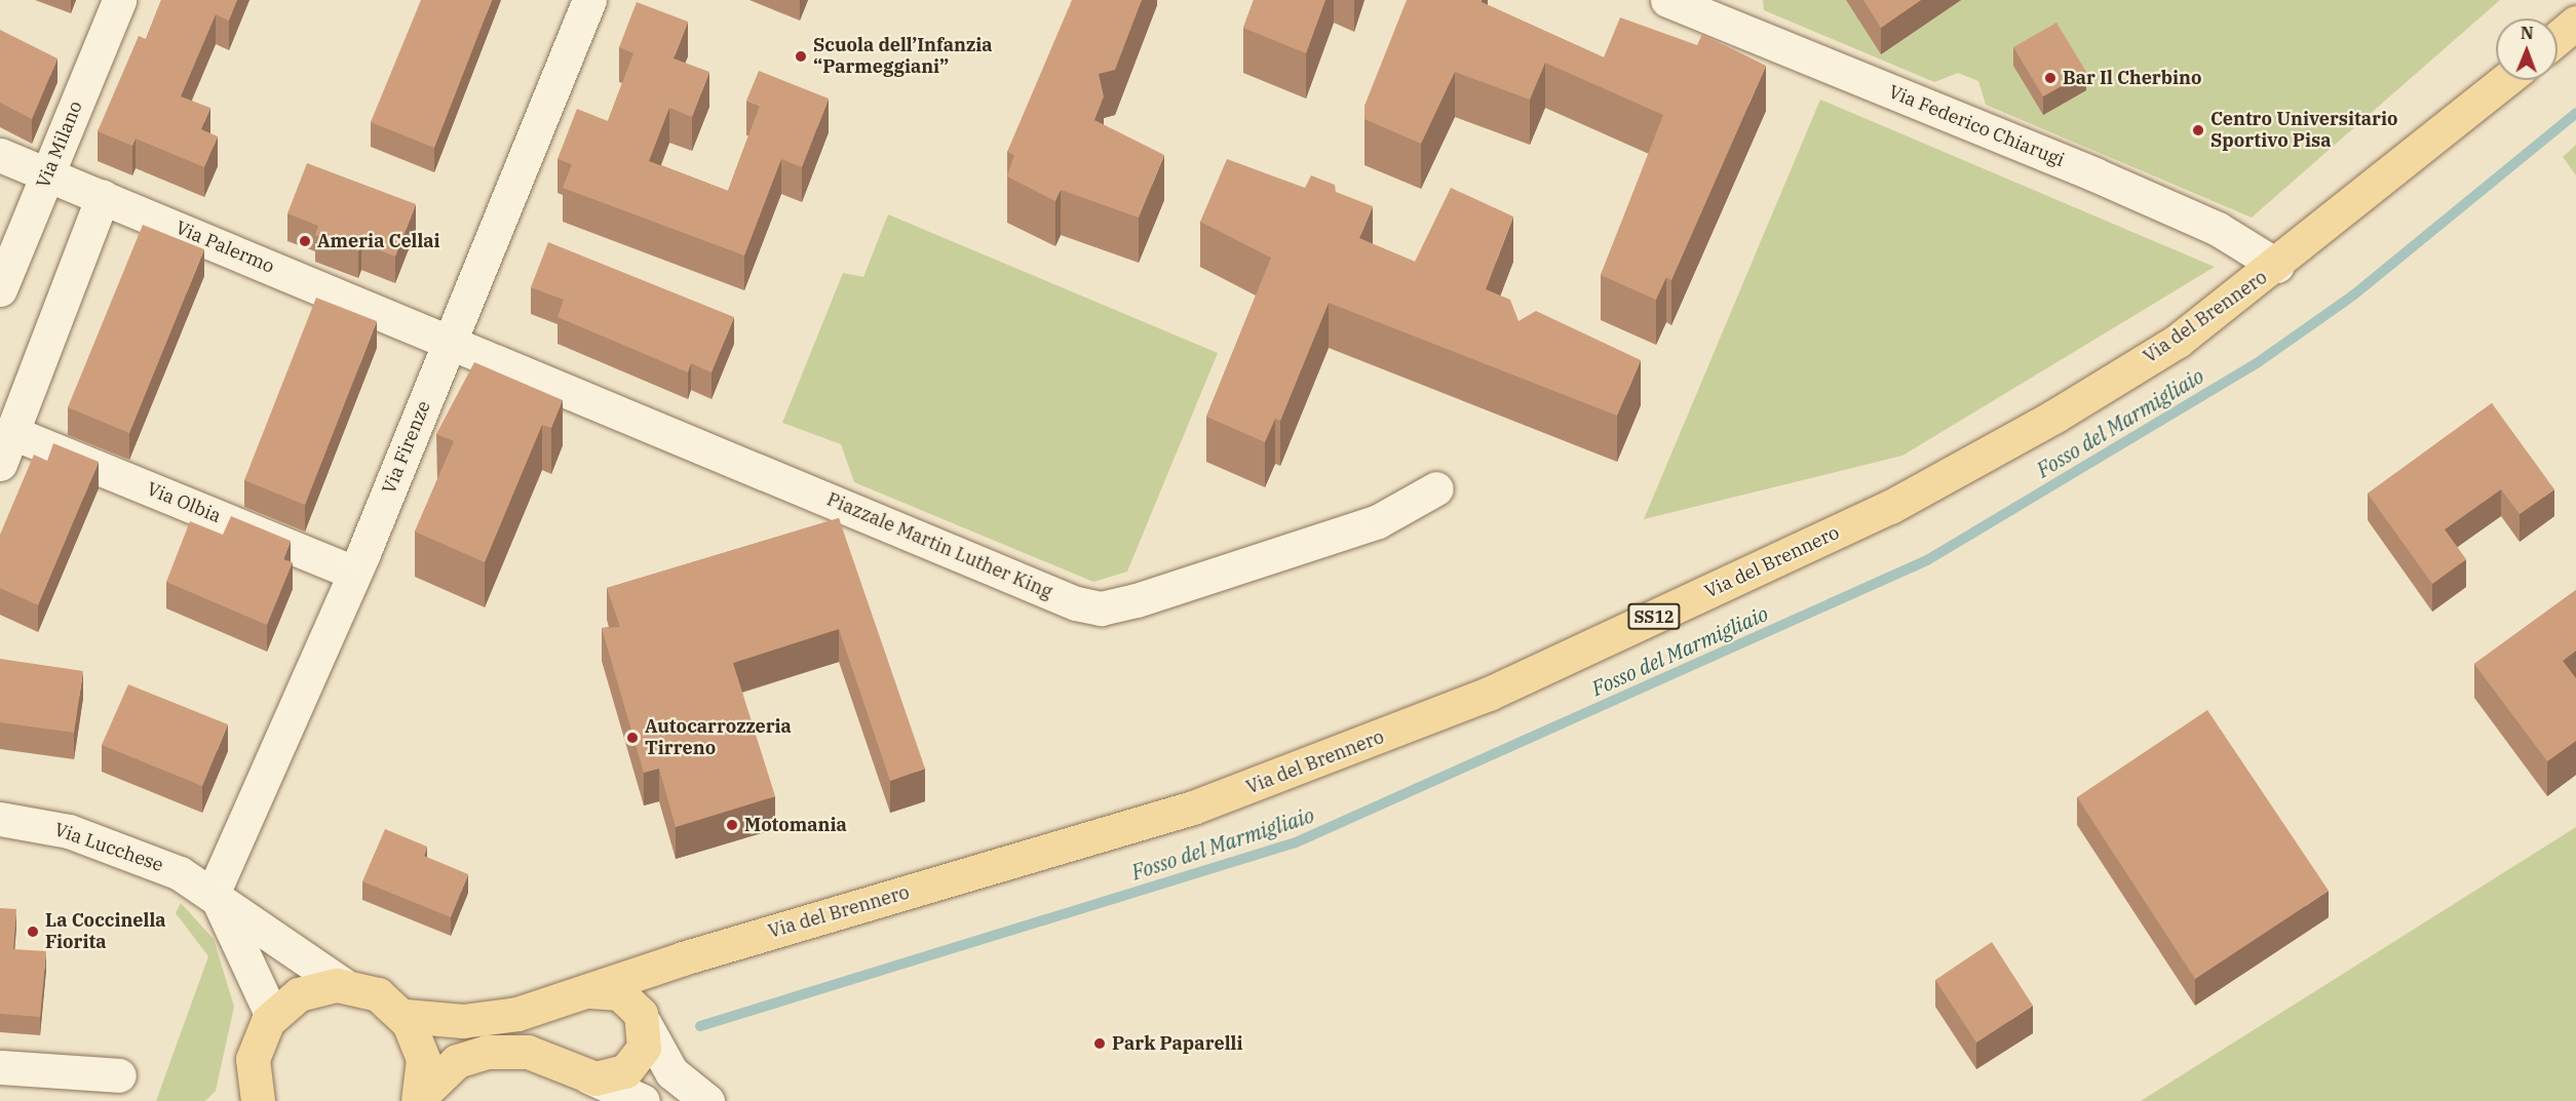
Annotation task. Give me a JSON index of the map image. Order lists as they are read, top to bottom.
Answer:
{
  "streets": {
    "main road": ["Via del Brennero", "SS12"],
    "street": [
      "Via Federico Chiarugi",
      "Via Milano",
      "Via Palermo",
      "Via Firenze",
      "Via Olbia",
      "Piazzale Martin Luther King",
      "Via Lucchese"
    ]
  },
  "crossings": [
    ["Via Federico Chiarugi", "Via del Brennero"],
    ["Via Milano", "Via Palermo"],
    ["Via Palermo", "Via Firenze"],
    ["Via Palermo", "Piazzale Martin Luther King"],
    ["Via Firenze", "Via Olbia"],
    ["Via Firenze", "Piazzale Martin Luther King"],
    ["Via Firenze", "Via Lucchese"]
  ],
  "water": ["Fosso del Marmigliaio"],
  "places": [
    "Scuola dell’Infanzia “Parmeggiani”",
    "Bar Il Cherbino",
    "Centro Universitario Sportivo Pisa",
    "Ameria Cellai",
    "Autocarrozzeria Tirreno",
    "Motomania",
    "La Coccinella Fiorita",
    "Park Paparelli"
  ],
  "north": "top"
}
